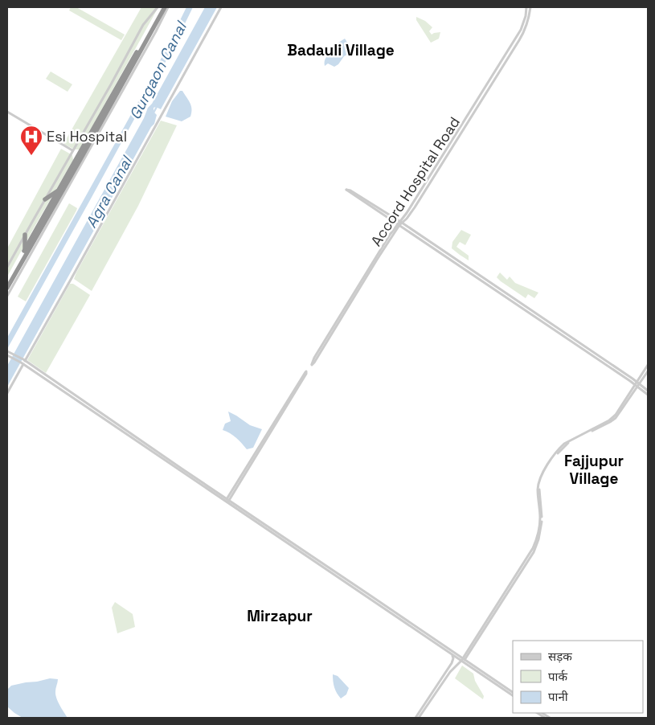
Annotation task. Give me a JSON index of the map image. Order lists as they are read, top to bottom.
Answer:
{
  "streets": {
    "street": ["Accord Hospital Road"]
  },
  "districts": ["Badauli Village", "Fajjupur Village", "Mirzapur"],
  "water": ["Gurgaon Canal", "Agra Canal"],
  "places": {
    "hospital": ["Esi Hospital"]
  },
  "legend": ["सड़क", "पार्क", "पानी"]
}
